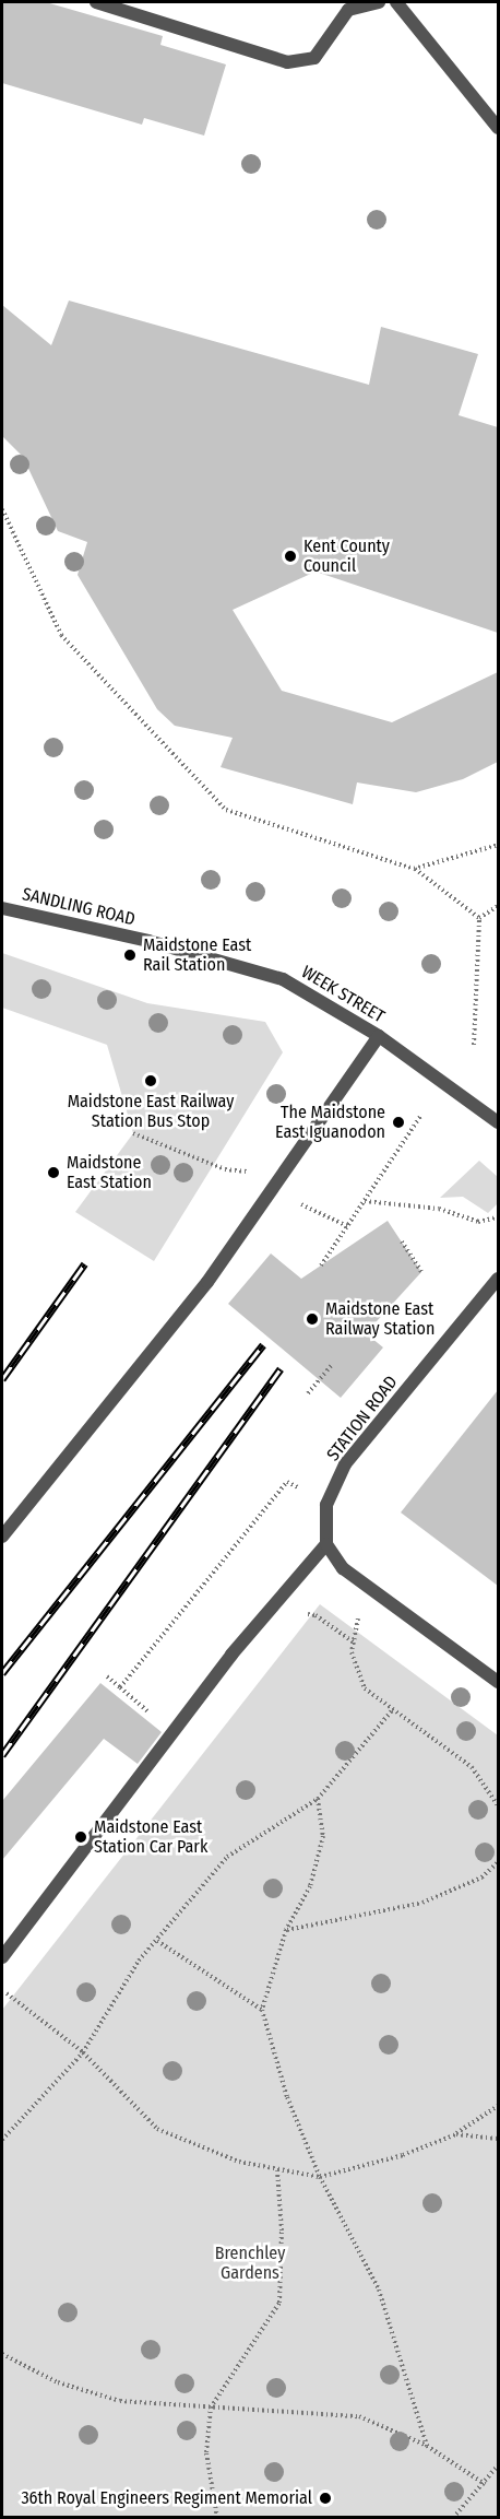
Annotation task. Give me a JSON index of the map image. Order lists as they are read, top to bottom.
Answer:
{
  "streets": {
    "street": ["SANDLING ROAD", "WEEK STREET", "STATION ROAD"]
  },
  "crossings": [
    ["SANDLING ROAD", "WEEK STREET"]
  ],
  "parks": ["Brenchley Gardens"],
  "places": [
    "Kent County Council",
    "Maidstone East Rail Station",
    "Maidstone East Railway Station Bus Stop",
    "The Maidstone East Iguanodon",
    "Maidstone East Station",
    "Maidstone East Railway Station",
    "Maidstone East Station Car Park",
    "36th Royal Engineers Regiment Memorial"
  ]
}
